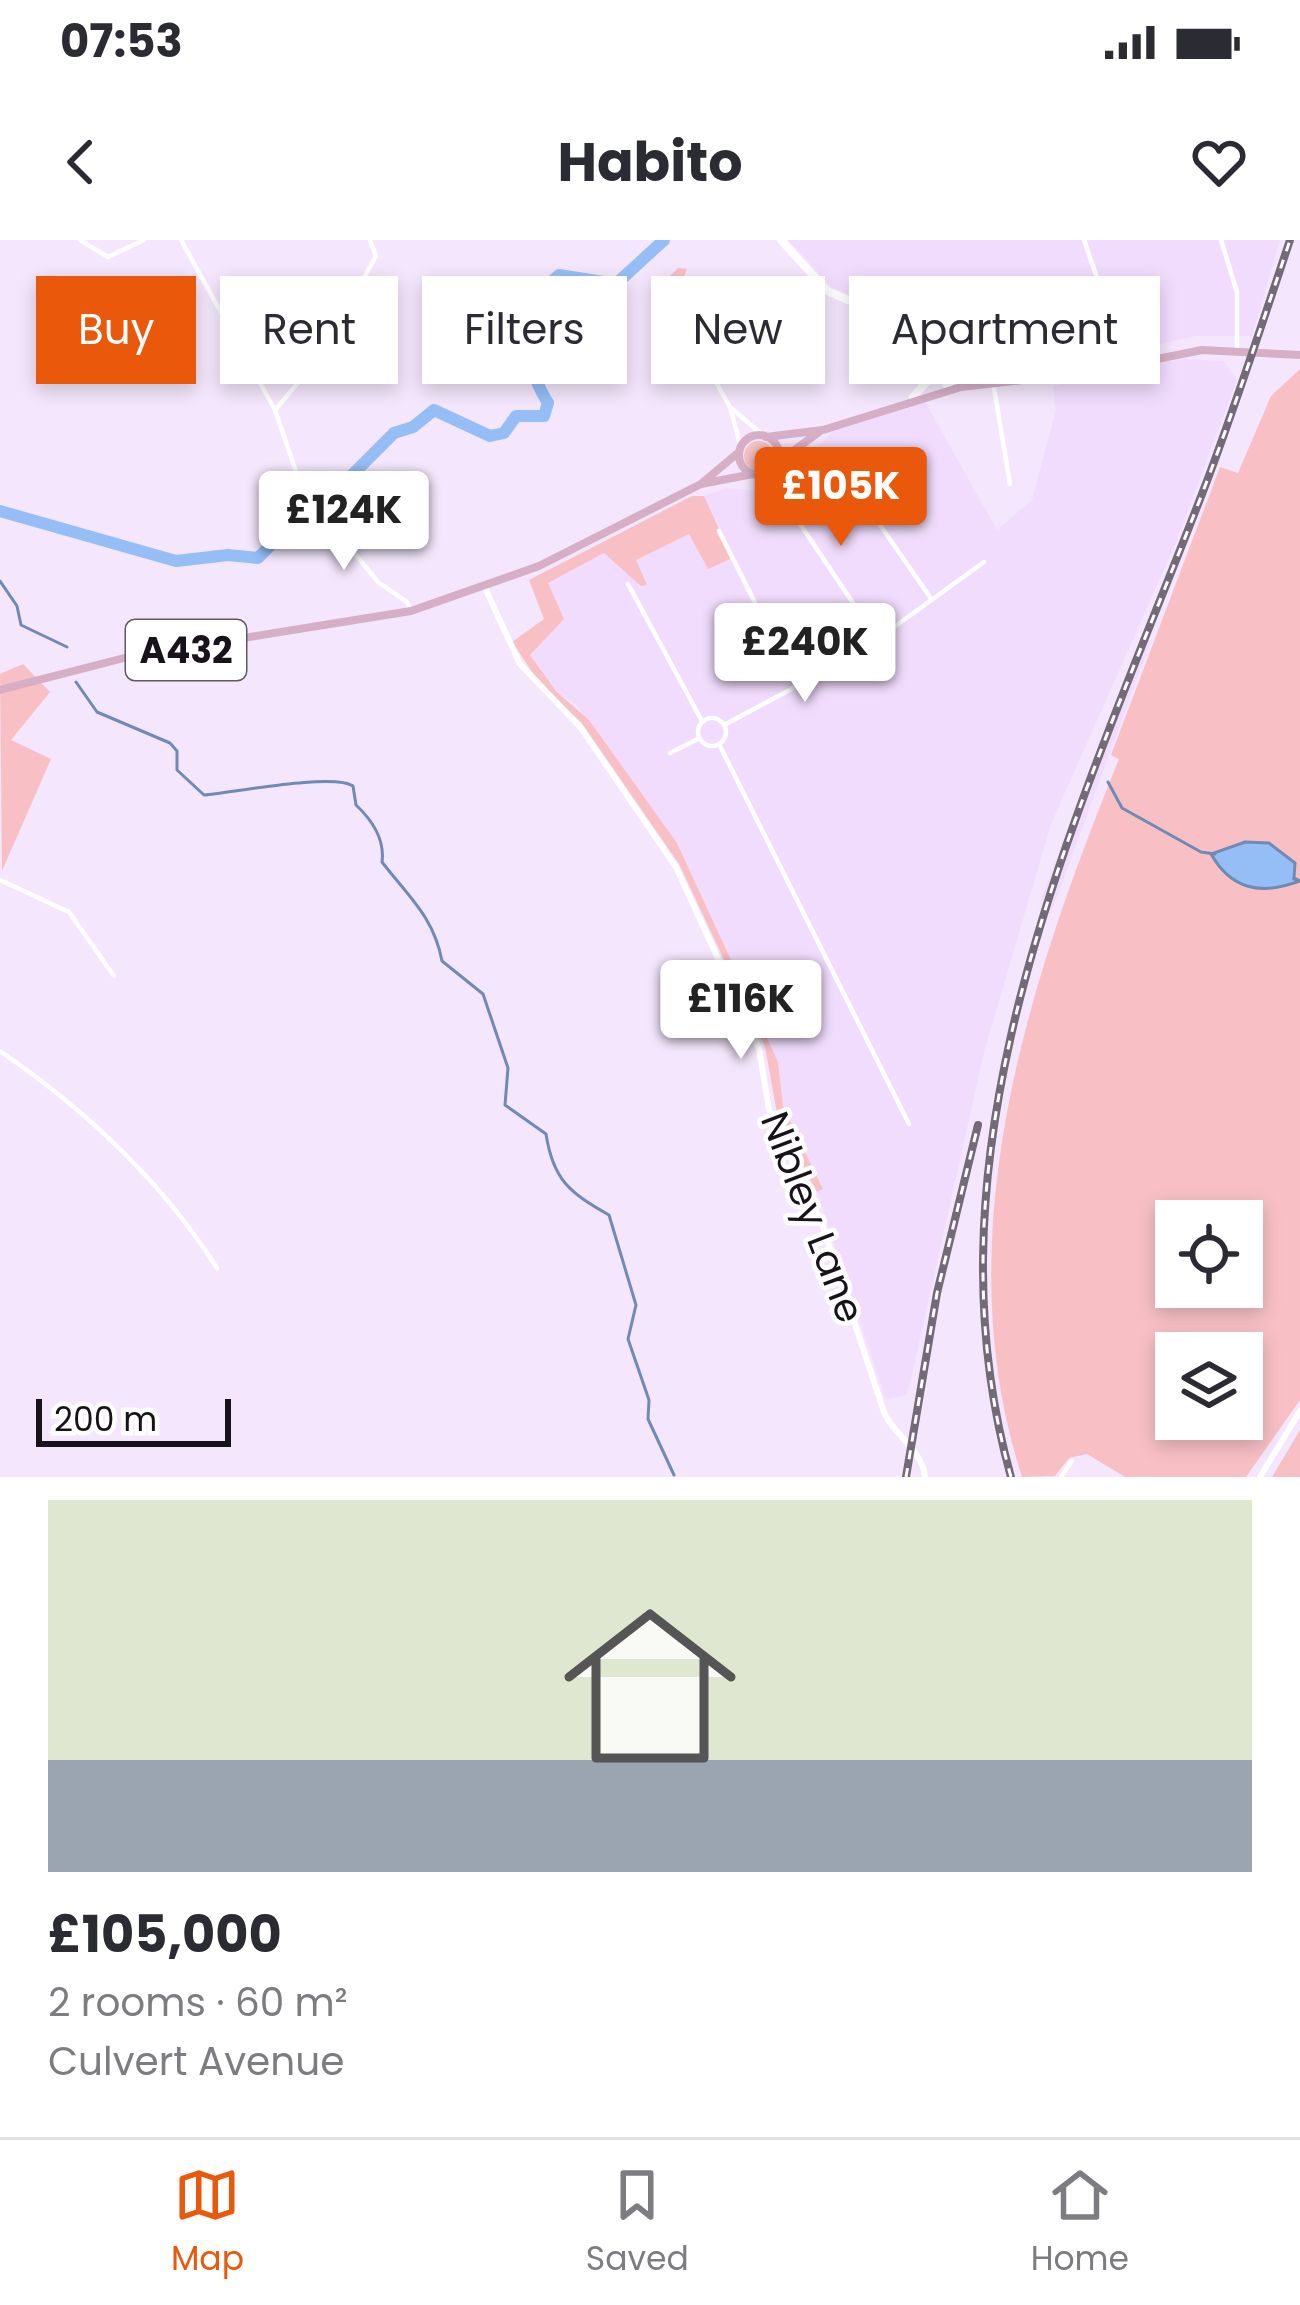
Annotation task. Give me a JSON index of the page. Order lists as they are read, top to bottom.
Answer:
{
  "streets": {
    "main road": ["A432"],
    "street": ["Nibley Lane"]
  },
  "crossings": [
    ["A432", "Nibley Lane"]
  ],
  "scale_bar": "200 m",
  "page": {
    "status": "07:53",
    "header": "Habito",
    "chip": [
      "Buy",
      "Rent",
      "Filters",
      "New",
      "Apartment"
    ],
    "price": [
      "£105K",
      "£124K",
      "£240K",
      "£116K"
    ],
    "scale": "200 m",
    "list": [
      {
        "name": "£105,000",
        "note": "2 rooms · 60 m² · Culvert Avenue"
      }
    ],
    "tabs": ["Map", "Saved", "Home"]
  }
}
